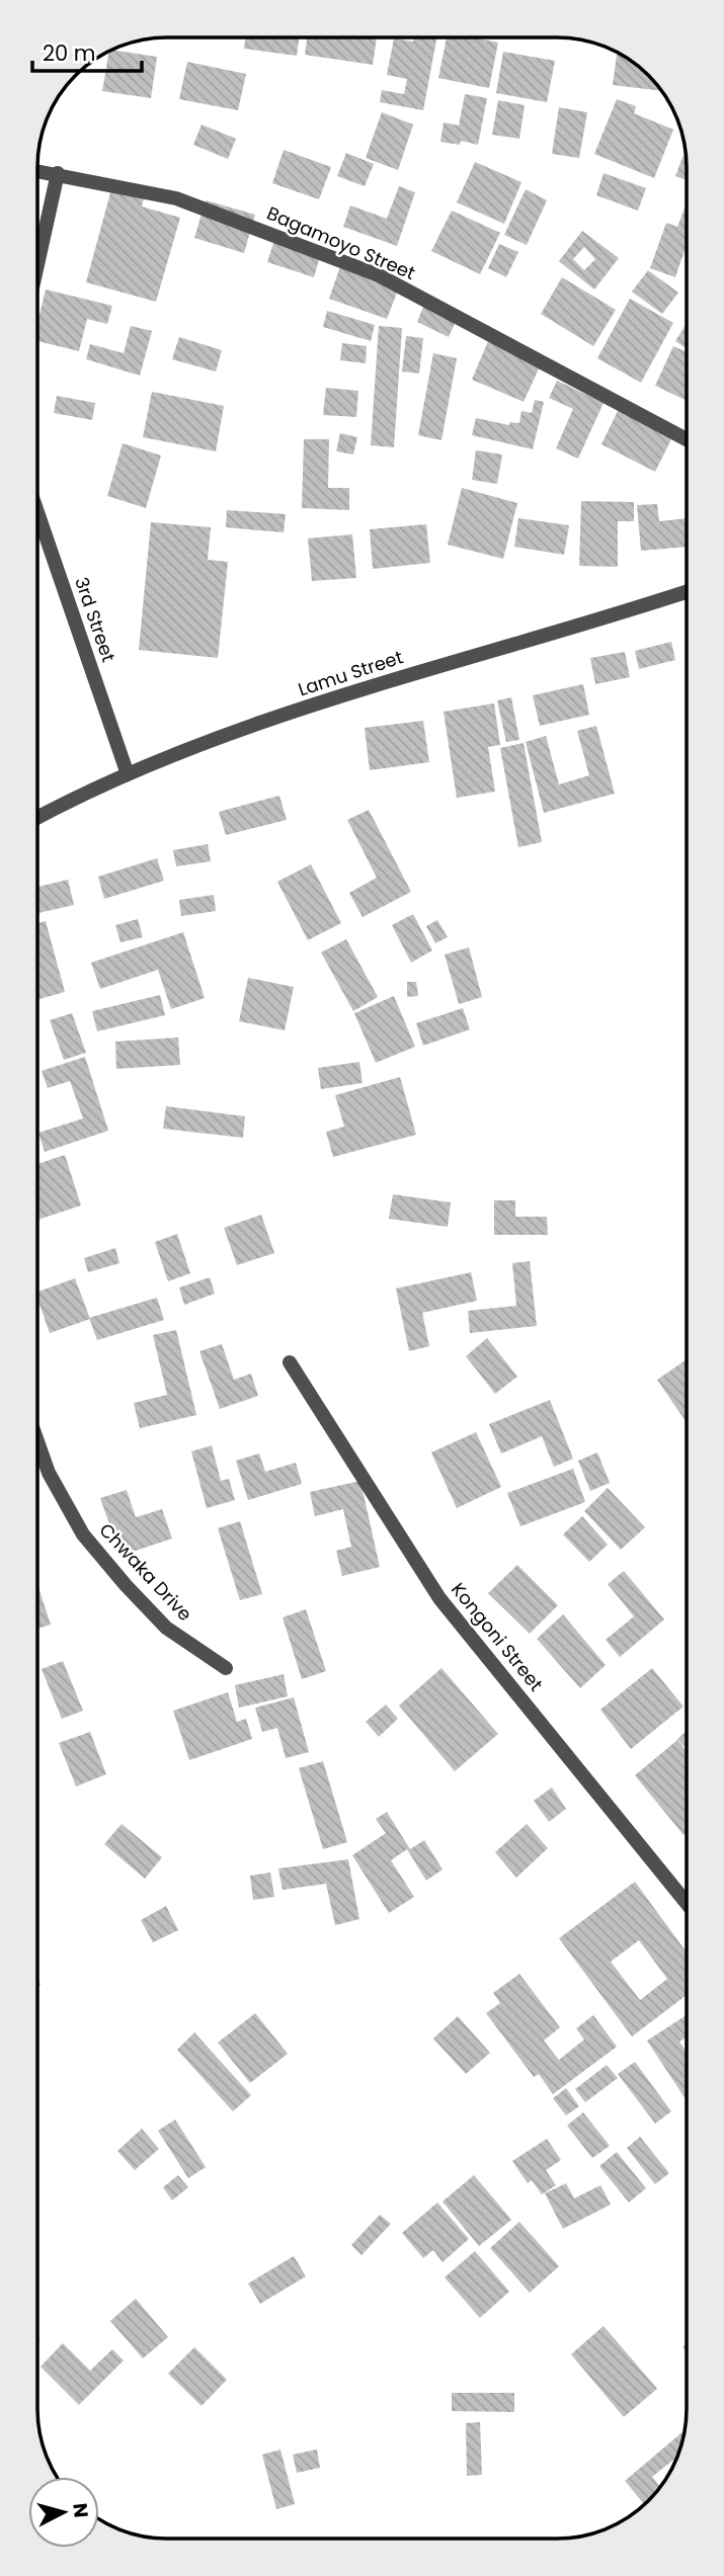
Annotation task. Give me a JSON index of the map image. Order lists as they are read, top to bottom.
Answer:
{
  "streets": {
    "street": [
      "Bagamoyo Street",
      "3rd Street",
      "Lamu Street",
      "Chwaka Drive",
      "Kongoni Street"
    ]
  },
  "crossings": [
    ["3rd Street", "Lamu Street"]
  ],
  "scale_bar": "20 m",
  "north": "right"
}
